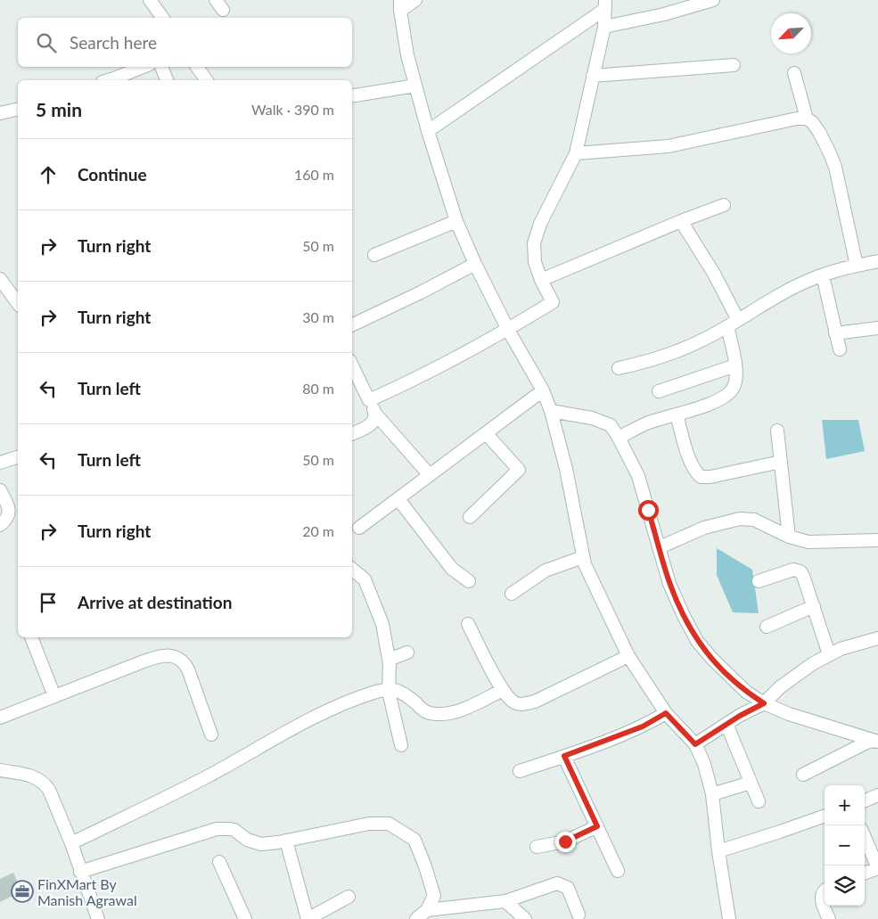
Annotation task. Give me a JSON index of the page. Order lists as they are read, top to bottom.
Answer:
{
  "places": {
    "office": ["FinXMart By Manish Agrawal"]
  },
  "north": "bottom left",
  "page": {
    "search": "Search here",
    "heading": ["5 min", "Walk · 390 m"],
    "list": [
      ["Continue", "160 m"],
      ["Turn right", "50 m"],
      ["Turn right", "30 m"],
      ["Turn left", "80 m"],
      ["Turn left", "50 m"],
      ["Turn right", "20 m"],
      "Arrive at destination"
    ],
    "map_buttons": ["+", "−"]
  }
}
